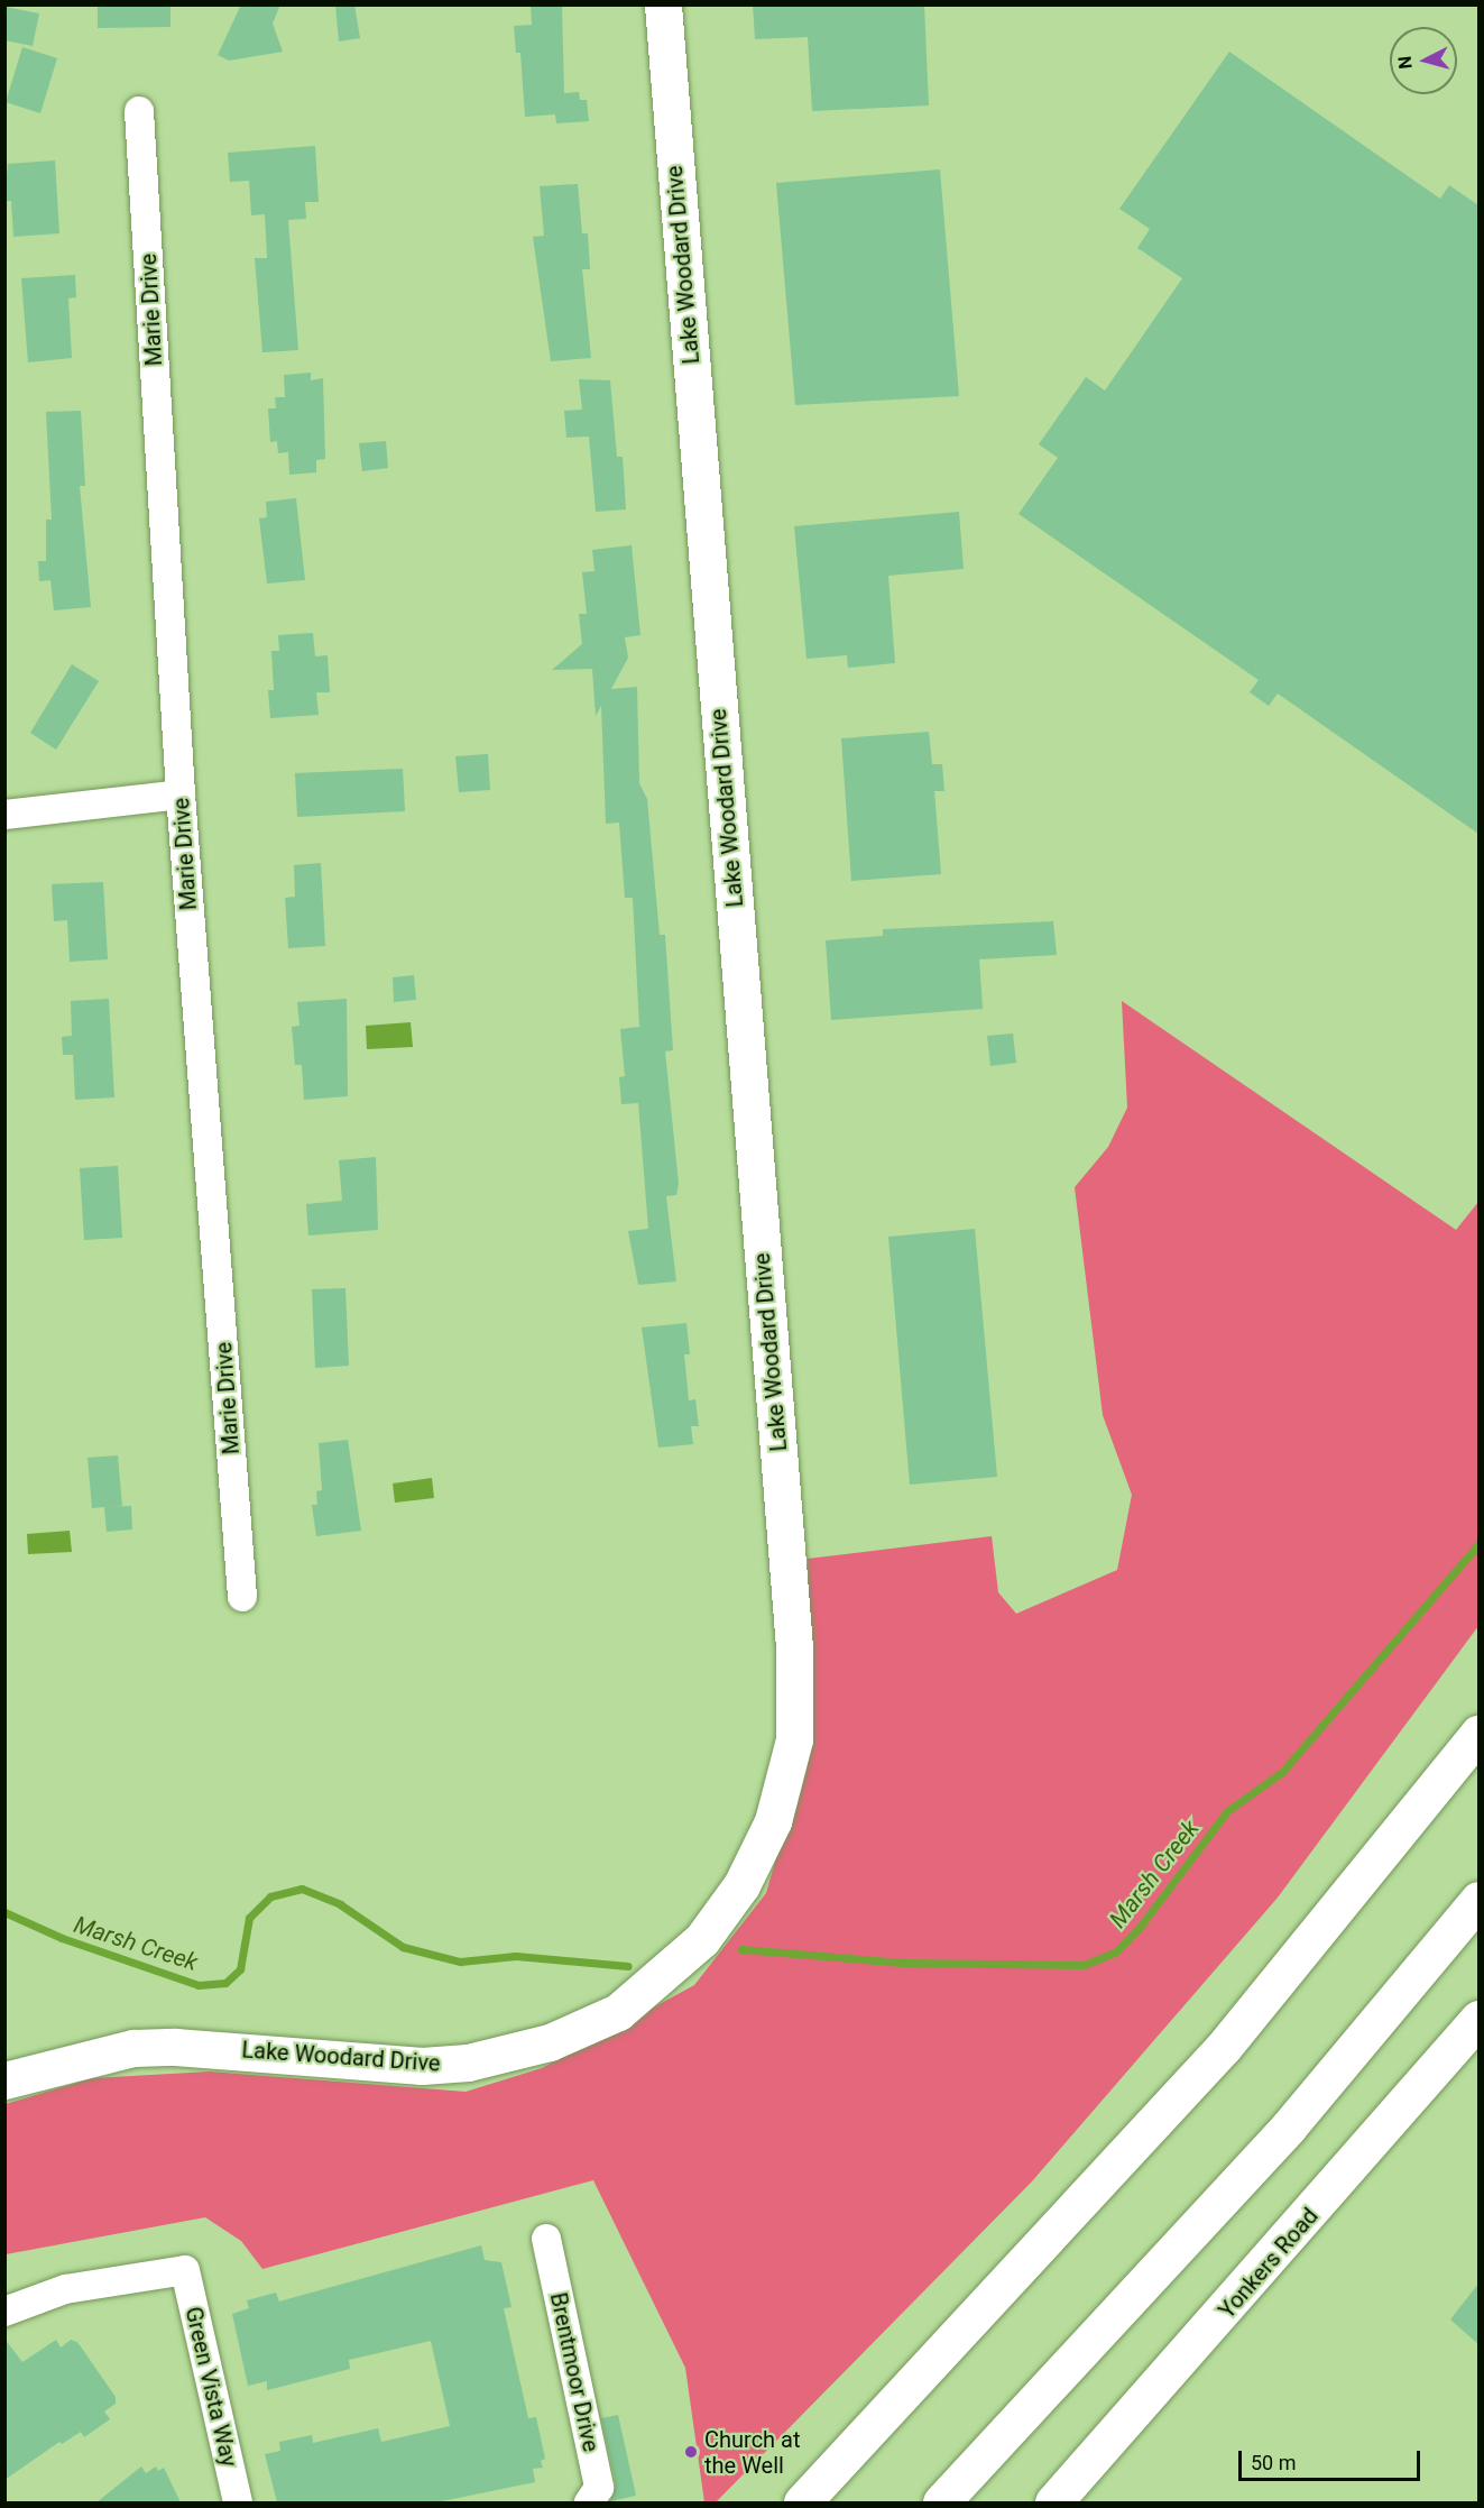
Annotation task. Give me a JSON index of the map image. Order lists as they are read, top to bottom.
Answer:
{
  "streets": {
    "main road": ["Lake Woodard Drive", "Yonkers Road"],
    "street": ["Marie Drive", "Brentmoor Drive", "Green Vista Way"]
  },
  "water": ["Marsh Creek"],
  "places": ["Church at the Well"],
  "scale_bar": "50 m",
  "north": "left"
}
